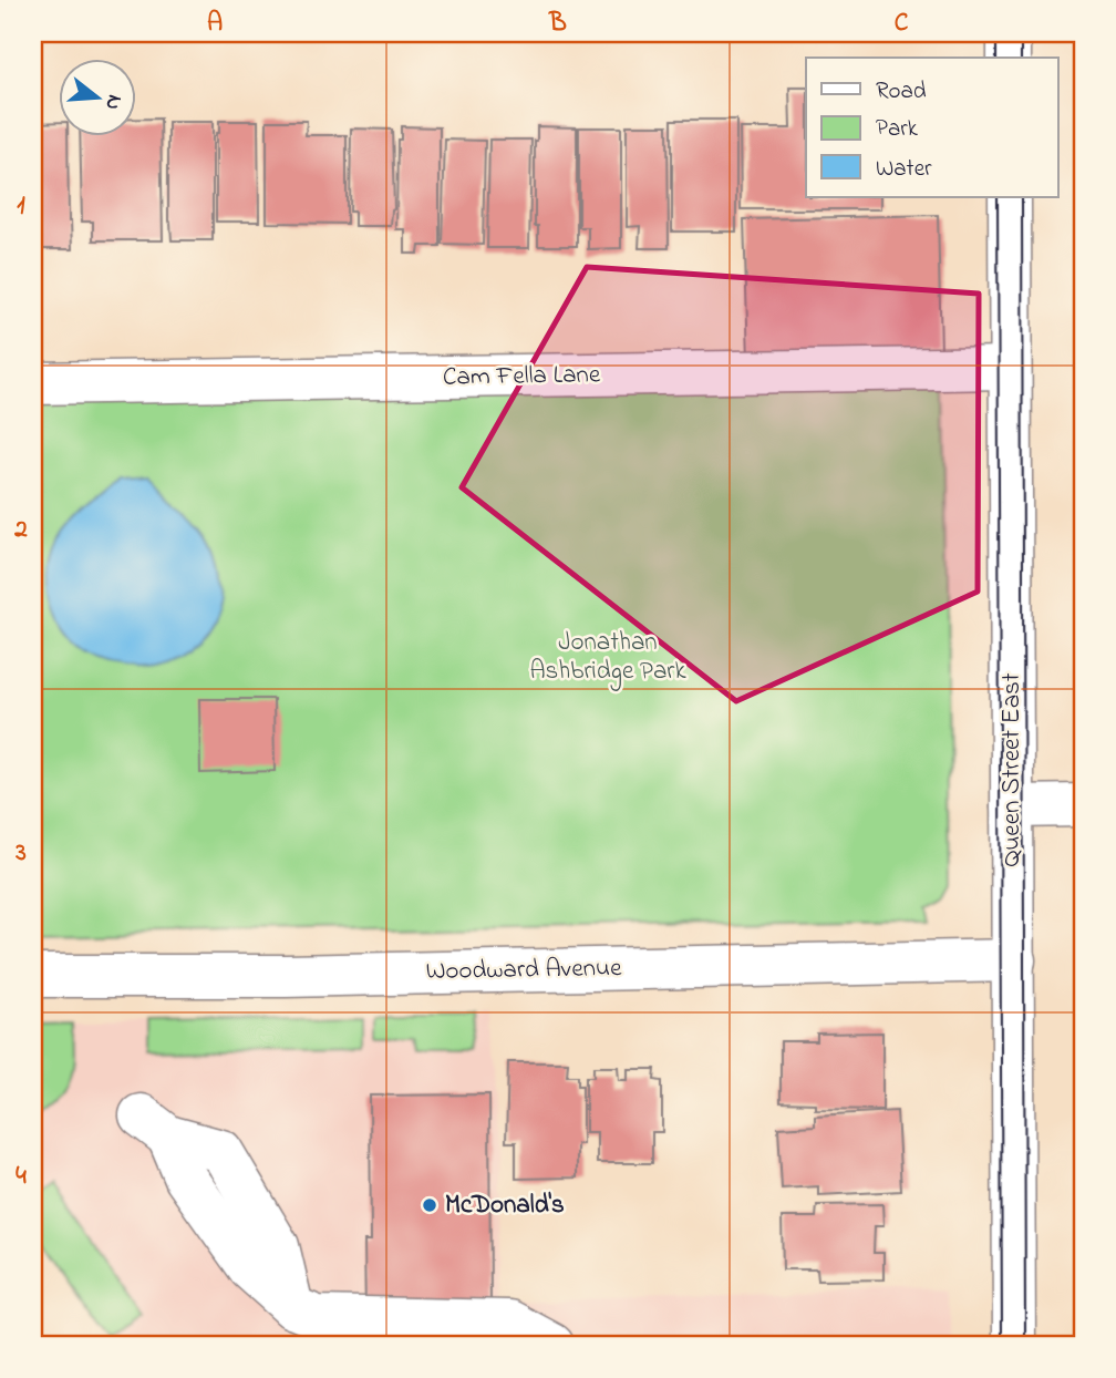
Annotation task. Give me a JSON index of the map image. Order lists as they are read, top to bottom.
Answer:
{
  "streets": {
    "main road": ["Cam Fella Lane", "Queen Street East", "Woodward Avenue"]
  },
  "crossings": [
    ["Cam Fella Lane", "Queen Street East"],
    ["Queen Street East", "Woodward Avenue"]
  ],
  "parks": ["Jonathan Ashbridge Park"],
  "places": ["McDonald's"],
  "legend": ["Road", "Park", "Water"],
  "north": "right",
  "grid": {
    "columns": ["A", "B", "C"],
    "rows": [
      "1",
      "2",
      "3",
      "4"
    ]
  }
}
